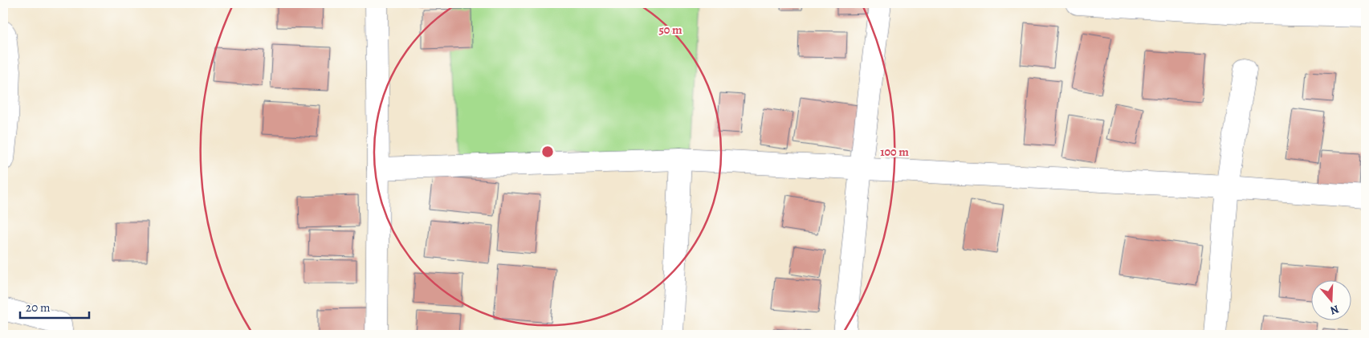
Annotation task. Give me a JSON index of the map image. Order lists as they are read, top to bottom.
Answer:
{
  "scale_bar": "20 m",
  "north": "bottom",
  "rings": ["50 m", "100 m"]
}
